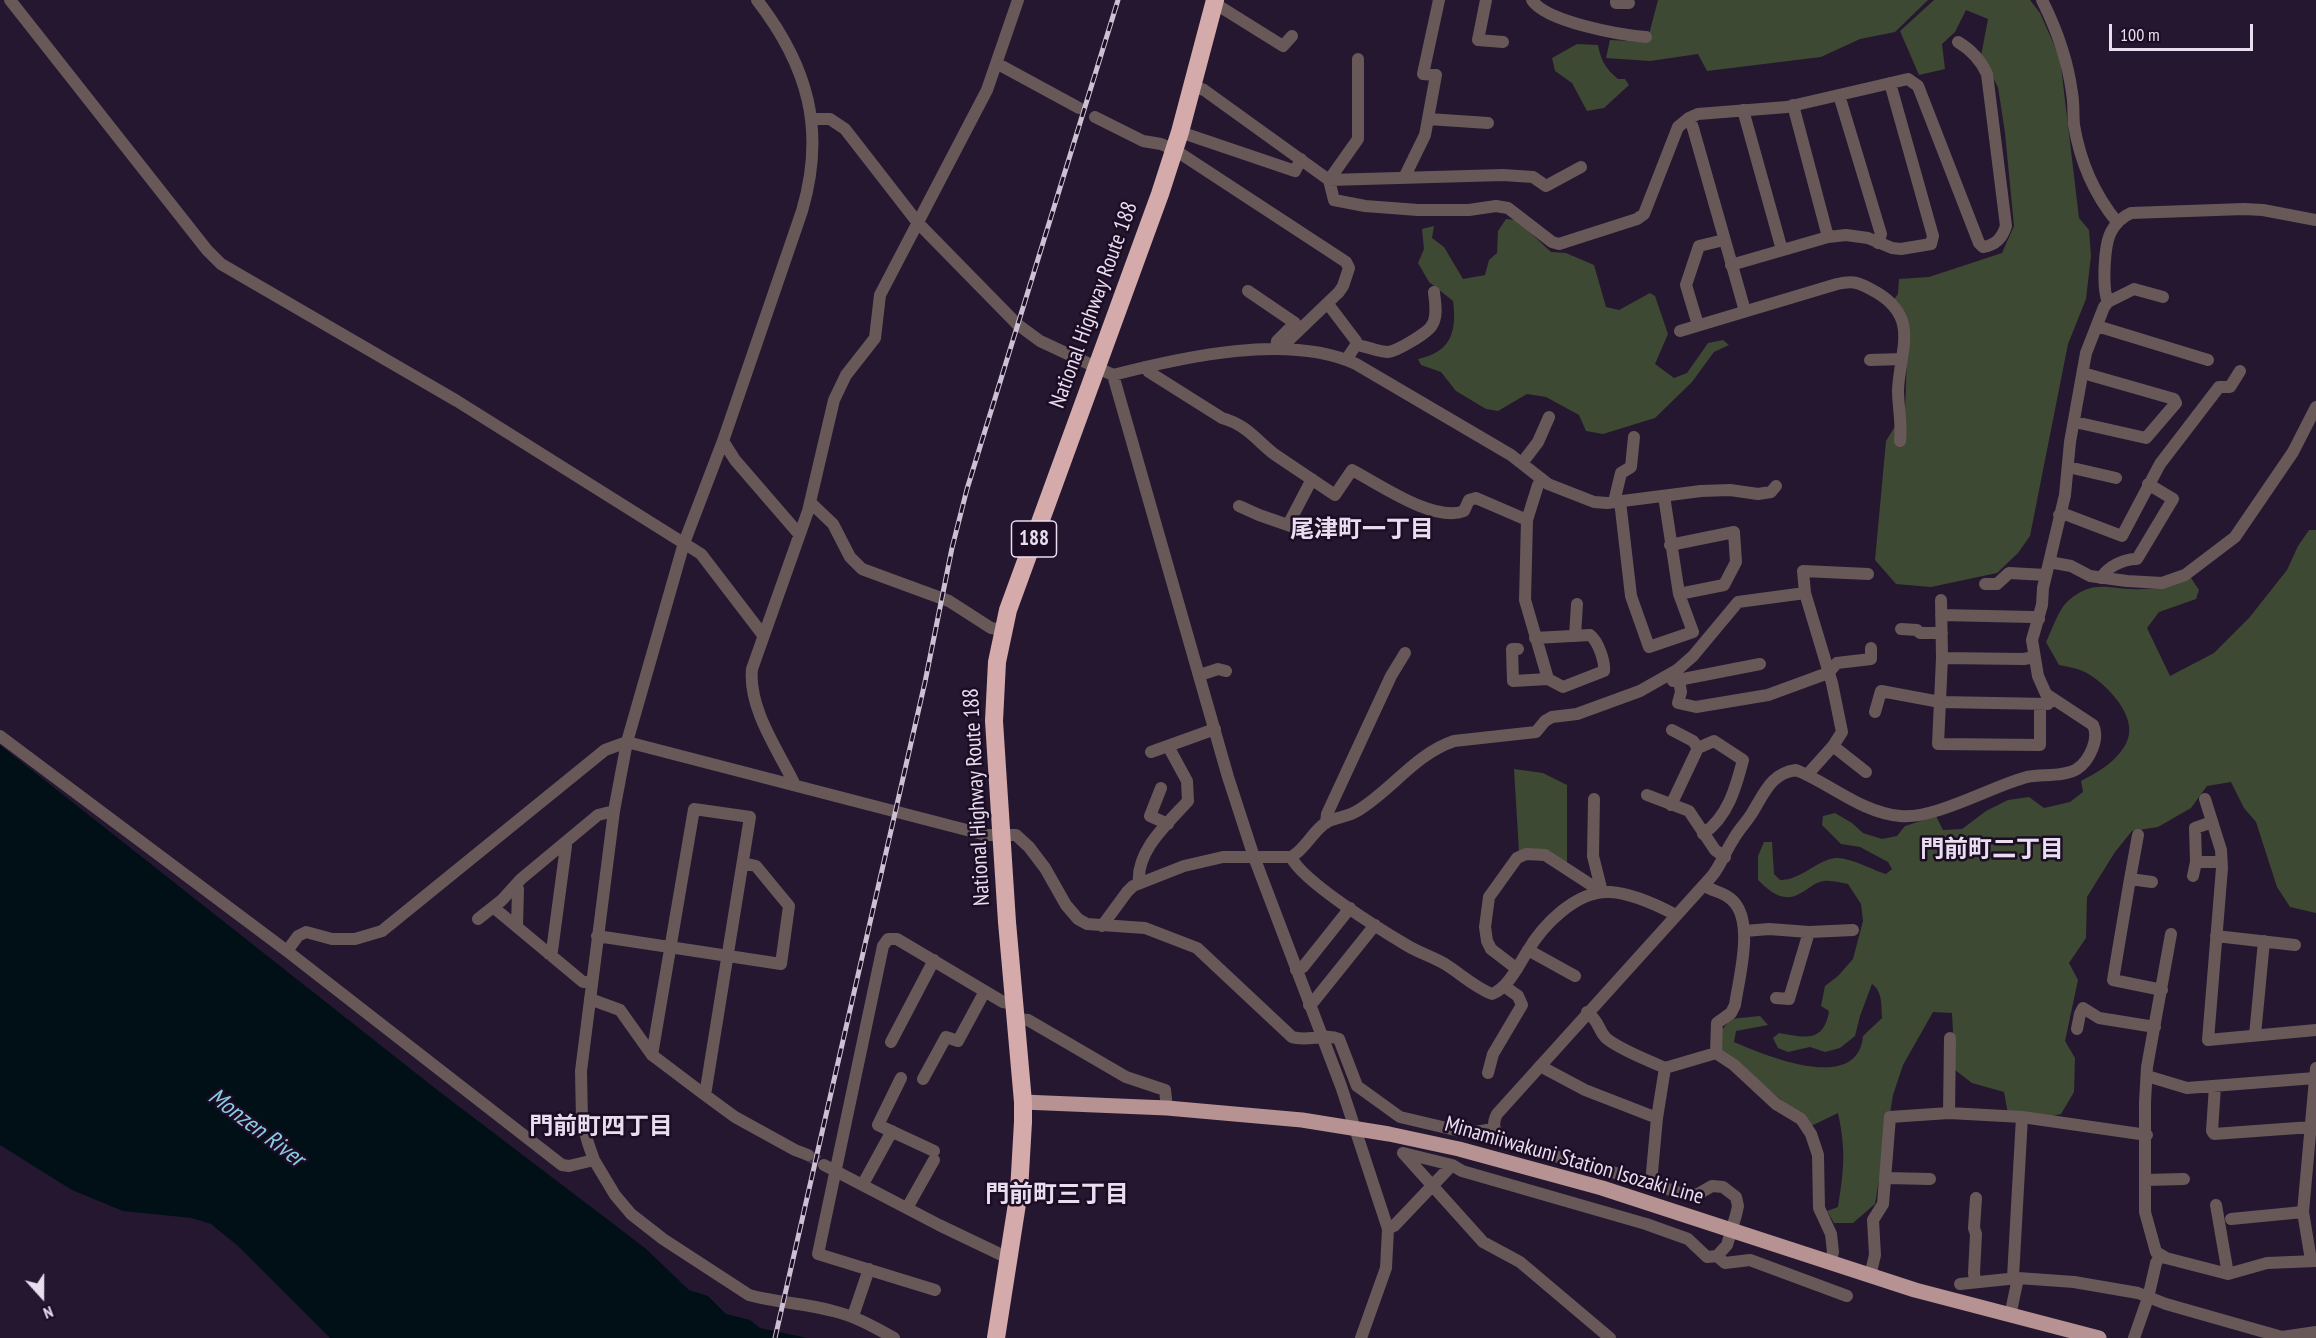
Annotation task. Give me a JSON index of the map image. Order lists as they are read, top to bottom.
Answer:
{
  "streets": {
    "highway": ["National Highway Route 188", "188"],
    "main road": ["Minamiiwakuni Station Isozaki Line"]
  },
  "crossings": [
    ["National Highway Route 188", "Minamiiwakuni Station Isozaki Line"]
  ],
  "districts": [
    "尾津町一丁目",
    "門前町二丁目",
    "門前町四丁目",
    "門前町三丁目"
  ],
  "water": ["Monzen River"],
  "scale_bar": "100 m",
  "north": "bottom"
}
